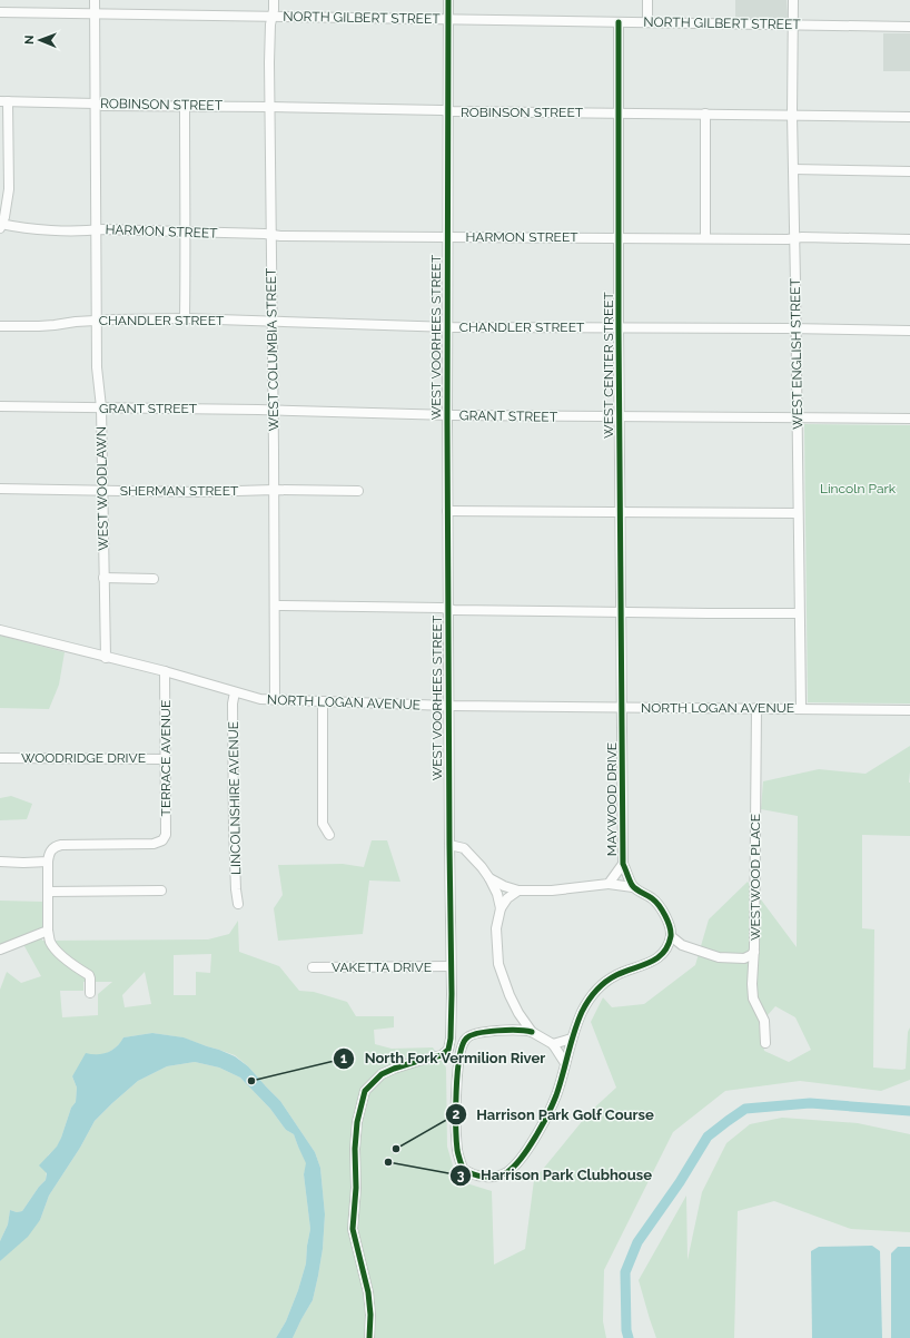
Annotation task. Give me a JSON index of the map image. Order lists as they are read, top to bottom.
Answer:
{
  "streets": {
    "street": [
      "NORTH GILBERT STREET",
      "ROBINSON STREET",
      "HARMON STREET",
      "CHANDLER STREET",
      "WEST VOORHEES STREET",
      "WEST COLUMBIA STREET",
      "WEST ENGLISH STREET",
      "WEST CENTER STREET",
      "GRANT STREET",
      "WEST WOODLAWN",
      "SHERMAN STREET",
      "NORTH LOGAN AVENUE",
      "WOODRIDGE DRIVE",
      "TERRACE AVENUE",
      "LINCOLNSHIRE AVENUE",
      "MAYWOOD DRIVE",
      "WESTWOOD PLACE",
      "VAKETTA DRIVE"
    ]
  },
  "crossings": [
    ["NORTH GILBERT STREET", "WEST VOORHEES STREET"],
    ["NORTH GILBERT STREET", "WEST COLUMBIA STREET"],
    ["NORTH GILBERT STREET", "WEST ENGLISH STREET"],
    ["NORTH GILBERT STREET", "WEST CENTER STREET"],
    ["NORTH GILBERT STREET", "WEST WOODLAWN"],
    ["ROBINSON STREET", "WEST VOORHEES STREET"],
    ["ROBINSON STREET", "WEST COLUMBIA STREET"],
    ["ROBINSON STREET", "WEST ENGLISH STREET"],
    ["ROBINSON STREET", "WEST CENTER STREET"],
    ["ROBINSON STREET", "WEST WOODLAWN"],
    ["HARMON STREET", "WEST VOORHEES STREET"],
    ["HARMON STREET", "WEST COLUMBIA STREET"],
    ["HARMON STREET", "WEST ENGLISH STREET"],
    ["HARMON STREET", "WEST CENTER STREET"],
    ["HARMON STREET", "WEST WOODLAWN"],
    ["CHANDLER STREET", "WEST VOORHEES STREET"],
    ["CHANDLER STREET", "WEST COLUMBIA STREET"],
    ["CHANDLER STREET", "WEST ENGLISH STREET"],
    ["CHANDLER STREET", "WEST CENTER STREET"],
    ["CHANDLER STREET", "WEST WOODLAWN"],
    ["WEST VOORHEES STREET", "GRANT STREET"],
    ["WEST VOORHEES STREET", "NORTH LOGAN AVENUE"],
    ["WEST VOORHEES STREET", "VAKETTA DRIVE"],
    ["WEST COLUMBIA STREET", "GRANT STREET"],
    ["WEST COLUMBIA STREET", "SHERMAN STREET"],
    ["WEST COLUMBIA STREET", "NORTH LOGAN AVENUE"],
    ["WEST ENGLISH STREET", "GRANT STREET"],
    ["WEST ENGLISH STREET", "NORTH LOGAN AVENUE"],
    ["WEST CENTER STREET", "GRANT STREET"],
    ["WEST CENTER STREET", "NORTH LOGAN AVENUE"],
    ["WEST CENTER STREET", "MAYWOOD DRIVE"],
    ["GRANT STREET", "WEST WOODLAWN"],
    ["WEST WOODLAWN", "SHERMAN STREET"],
    ["WEST WOODLAWN", "NORTH LOGAN AVENUE"],
    ["NORTH LOGAN AVENUE", "TERRACE AVENUE"],
    ["NORTH LOGAN AVENUE", "LINCOLNSHIRE AVENUE"],
    ["NORTH LOGAN AVENUE", "MAYWOOD DRIVE"],
    ["NORTH LOGAN AVENUE", "WESTWOOD PLACE"],
    ["WOODRIDGE DRIVE", "TERRACE AVENUE"]
  ],
  "parks": ["Lincoln Park"],
  "places": ["North Fork Vermilion River", "Harrison Park Golf Course", "Harrison Park Clubhouse"],
  "north": "left"
}
